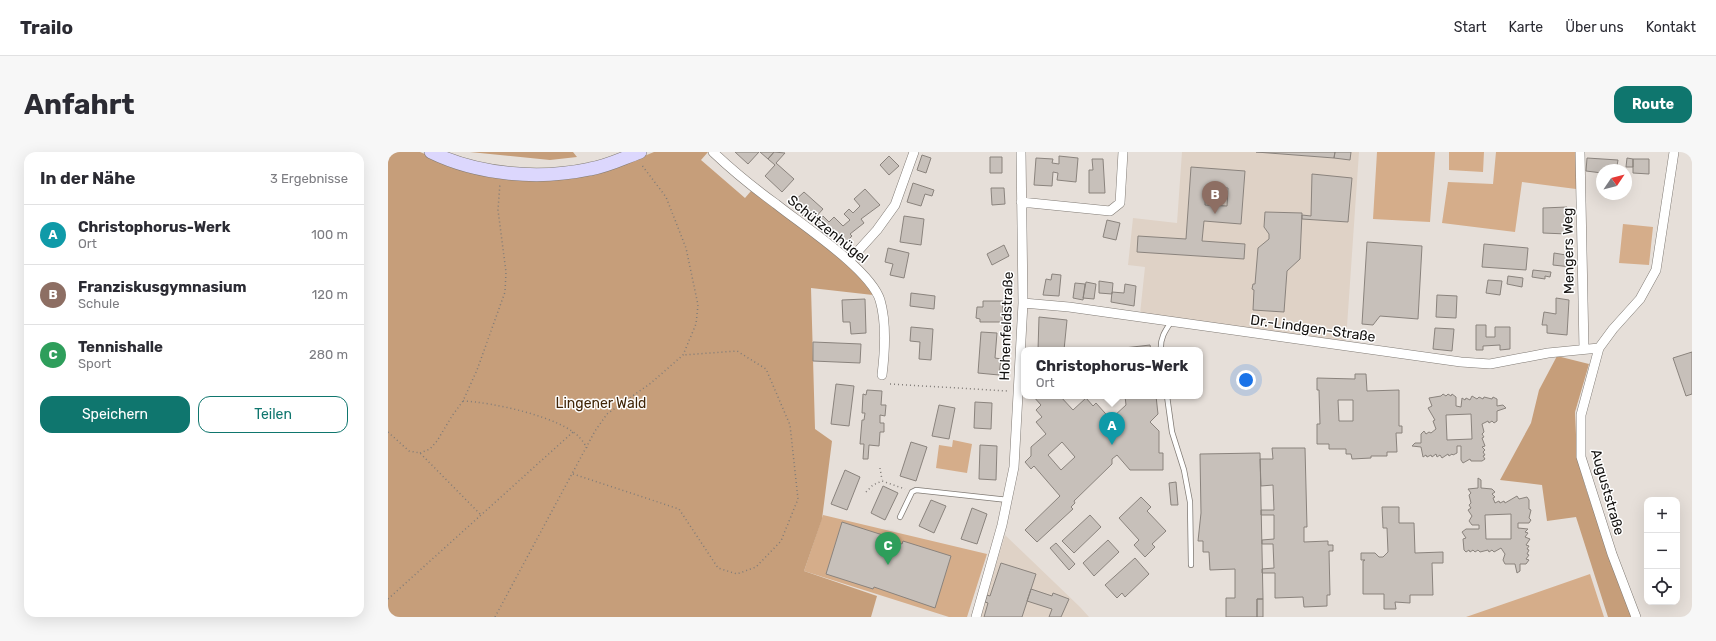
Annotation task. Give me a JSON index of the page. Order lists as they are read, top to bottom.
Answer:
{
  "streets": {
    "street": [
      "Schützenhügel",
      "Mengers Weg",
      "Hohenfeldstraße",
      "Dr.-Lindgen-Straße",
      "Auguststraße"
    ]
  },
  "crossings": [
    ["Mengers Weg", "Dr.-Lindgen-Straße"],
    ["Hohenfeldstraße", "Dr.-Lindgen-Straße"],
    ["Dr.-Lindgen-Straße", "Auguststraße"]
  ],
  "parks": ["Lingener Wald"],
  "north": "top right",
  "page": {
    "header": "Trailo",
    "nav": [
      "Start",
      "Karte",
      "Über uns",
      "Kontakt"
    ],
    "buttons": [
      "Route",
      ["Speichern", "Teilen"]
    ],
    "title": "Anfahrt",
    "heading": ["In der Nähe", "3 Ergebnisse"],
    "pins": ["B", "A", "C"],
    "list": [
      {
        "mark": "A",
        "name": "Christophorus-Werk",
        "note": "Ort",
        "value": "100 m"
      },
      {
        "mark": "B",
        "name": "Franziskusgymnasium",
        "note": "Schule",
        "value": "120 m"
      },
      {
        "mark": "C",
        "name": "Tennishalle",
        "note": "Sport",
        "value": "280 m"
      }
    ],
    "popup": ["Christophorus-Werk", "Ort"],
    "map_buttons": ["+", "−"]
  }
}
